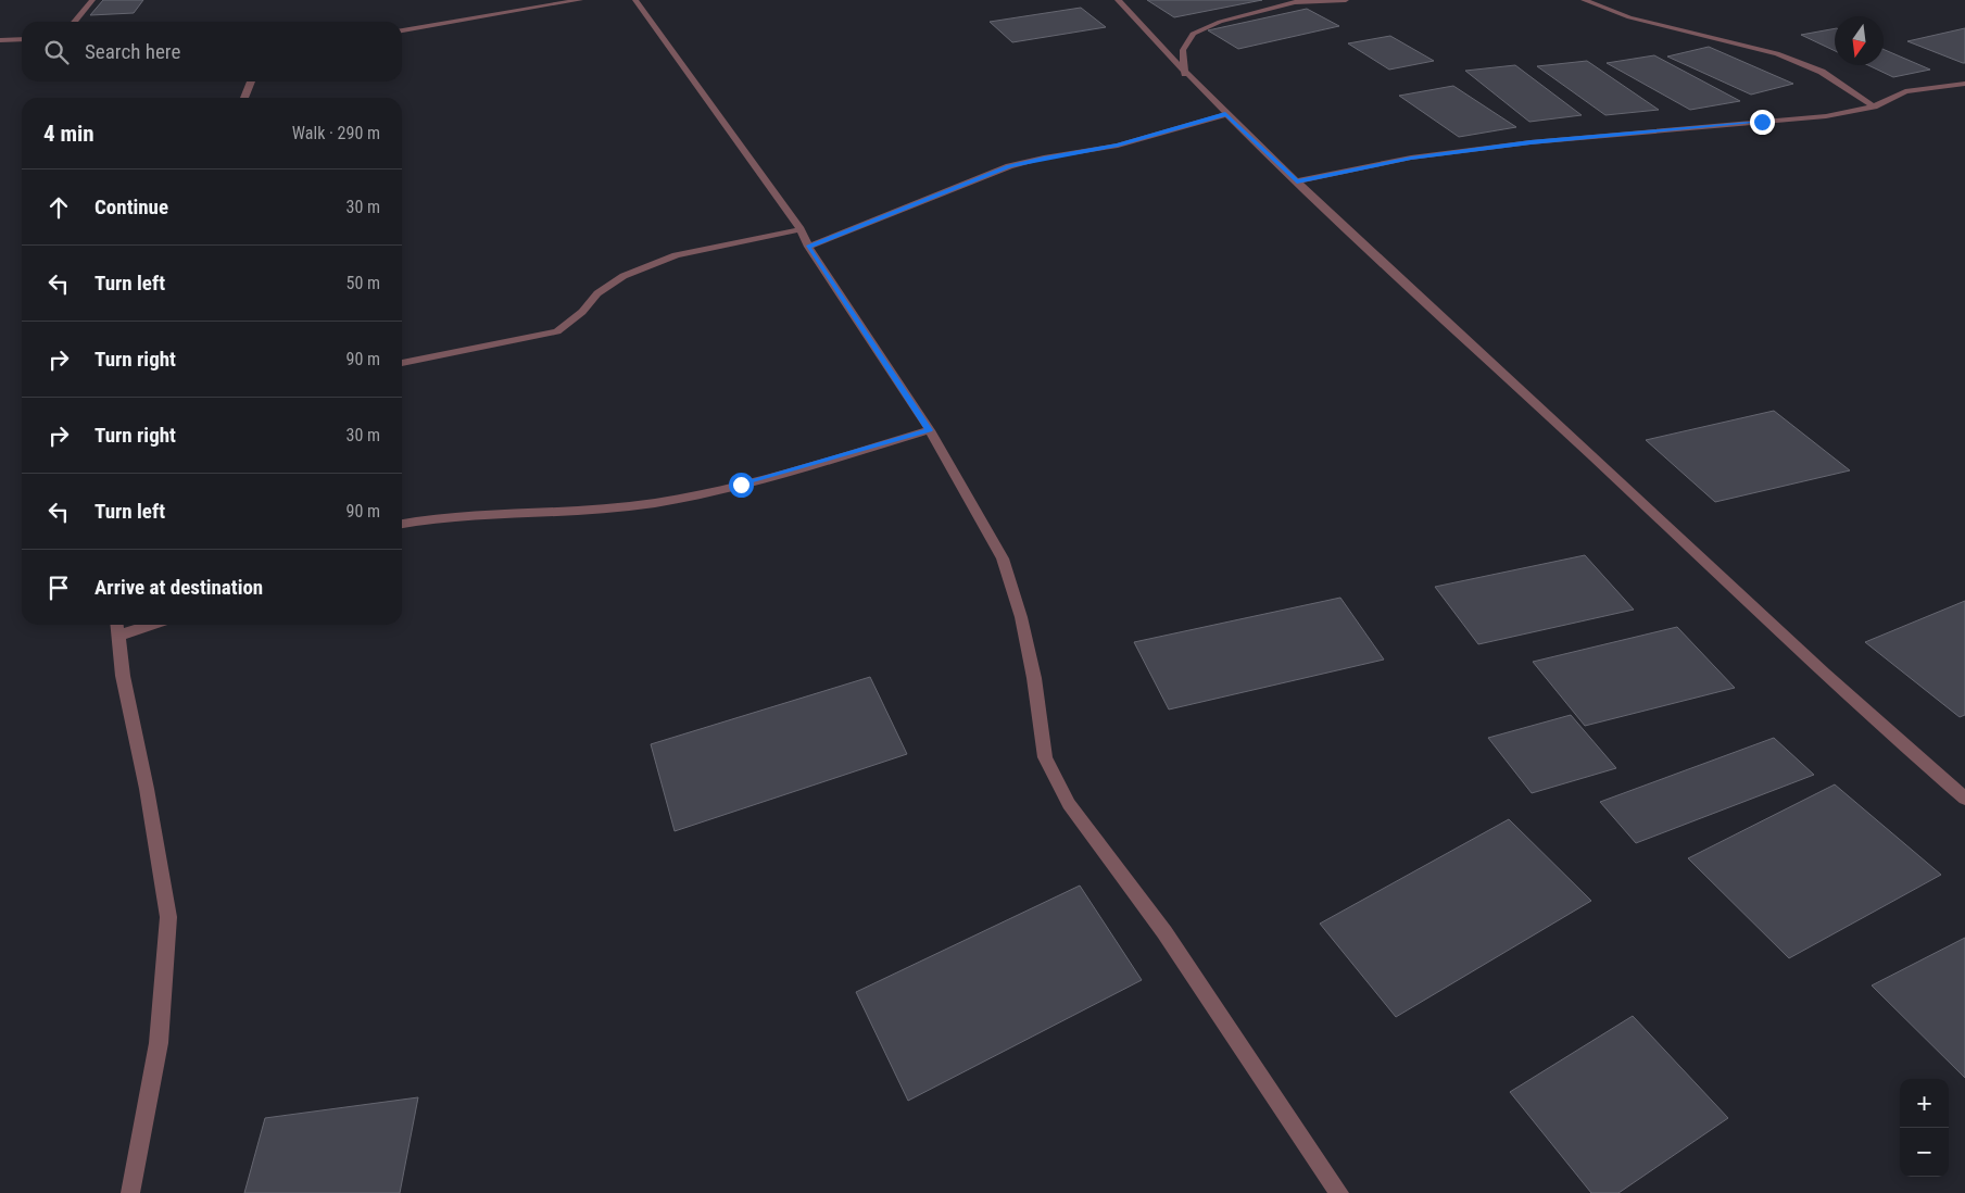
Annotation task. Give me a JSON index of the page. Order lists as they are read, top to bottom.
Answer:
{
  "north": "bottom",
  "page": {
    "search": "Search here",
    "heading": ["4 min", "Walk · 290 m"],
    "list": [
      ["Continue", "30 m"],
      ["Turn left", "50 m"],
      ["Turn right", "90 m"],
      ["Turn right", "30 m"],
      ["Turn left", "90 m"],
      "Arrive at destination"
    ],
    "map_buttons": ["+", "−"]
  }
}
